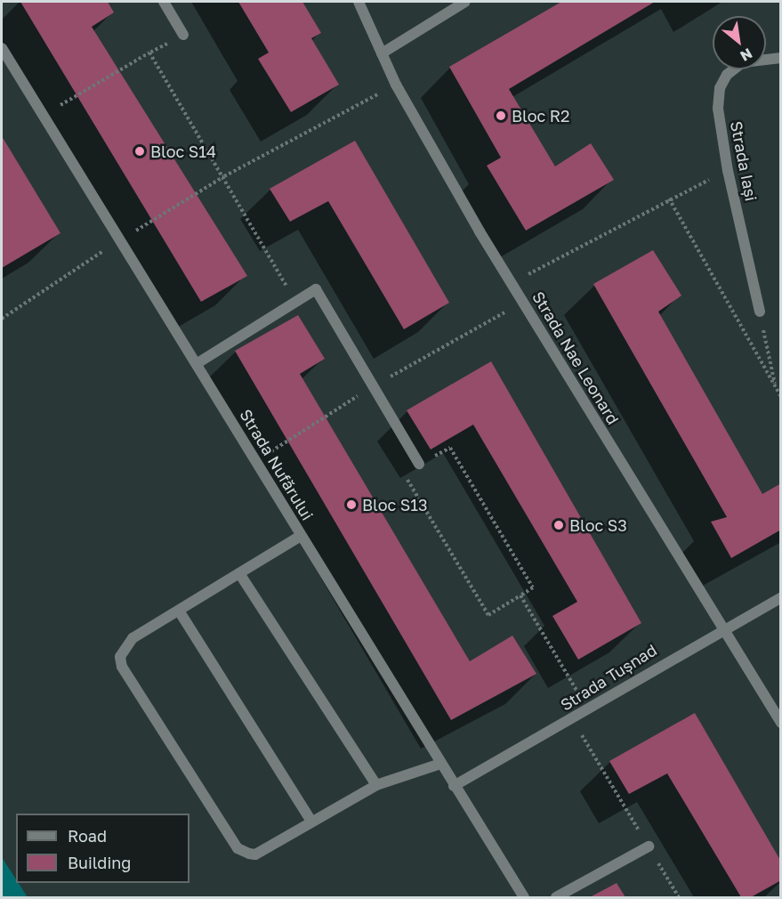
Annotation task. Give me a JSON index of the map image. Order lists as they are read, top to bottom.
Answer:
{
  "streets": {
    "street": [
      "Strada Iași",
      "Strada Nae Leonard",
      "Strada Nufărului",
      "Strada Tușnad"
    ]
  },
  "crossings": [
    ["Strada Nae Leonard", "Strada Tușnad"],
    ["Strada Nufărului", "Strada Tușnad"]
  ],
  "places": [
    "Bloc R2",
    "Bloc S14",
    "Bloc S13",
    "Bloc S3"
  ],
  "legend": ["Road", "Building"],
  "north": "bottom right"
}
